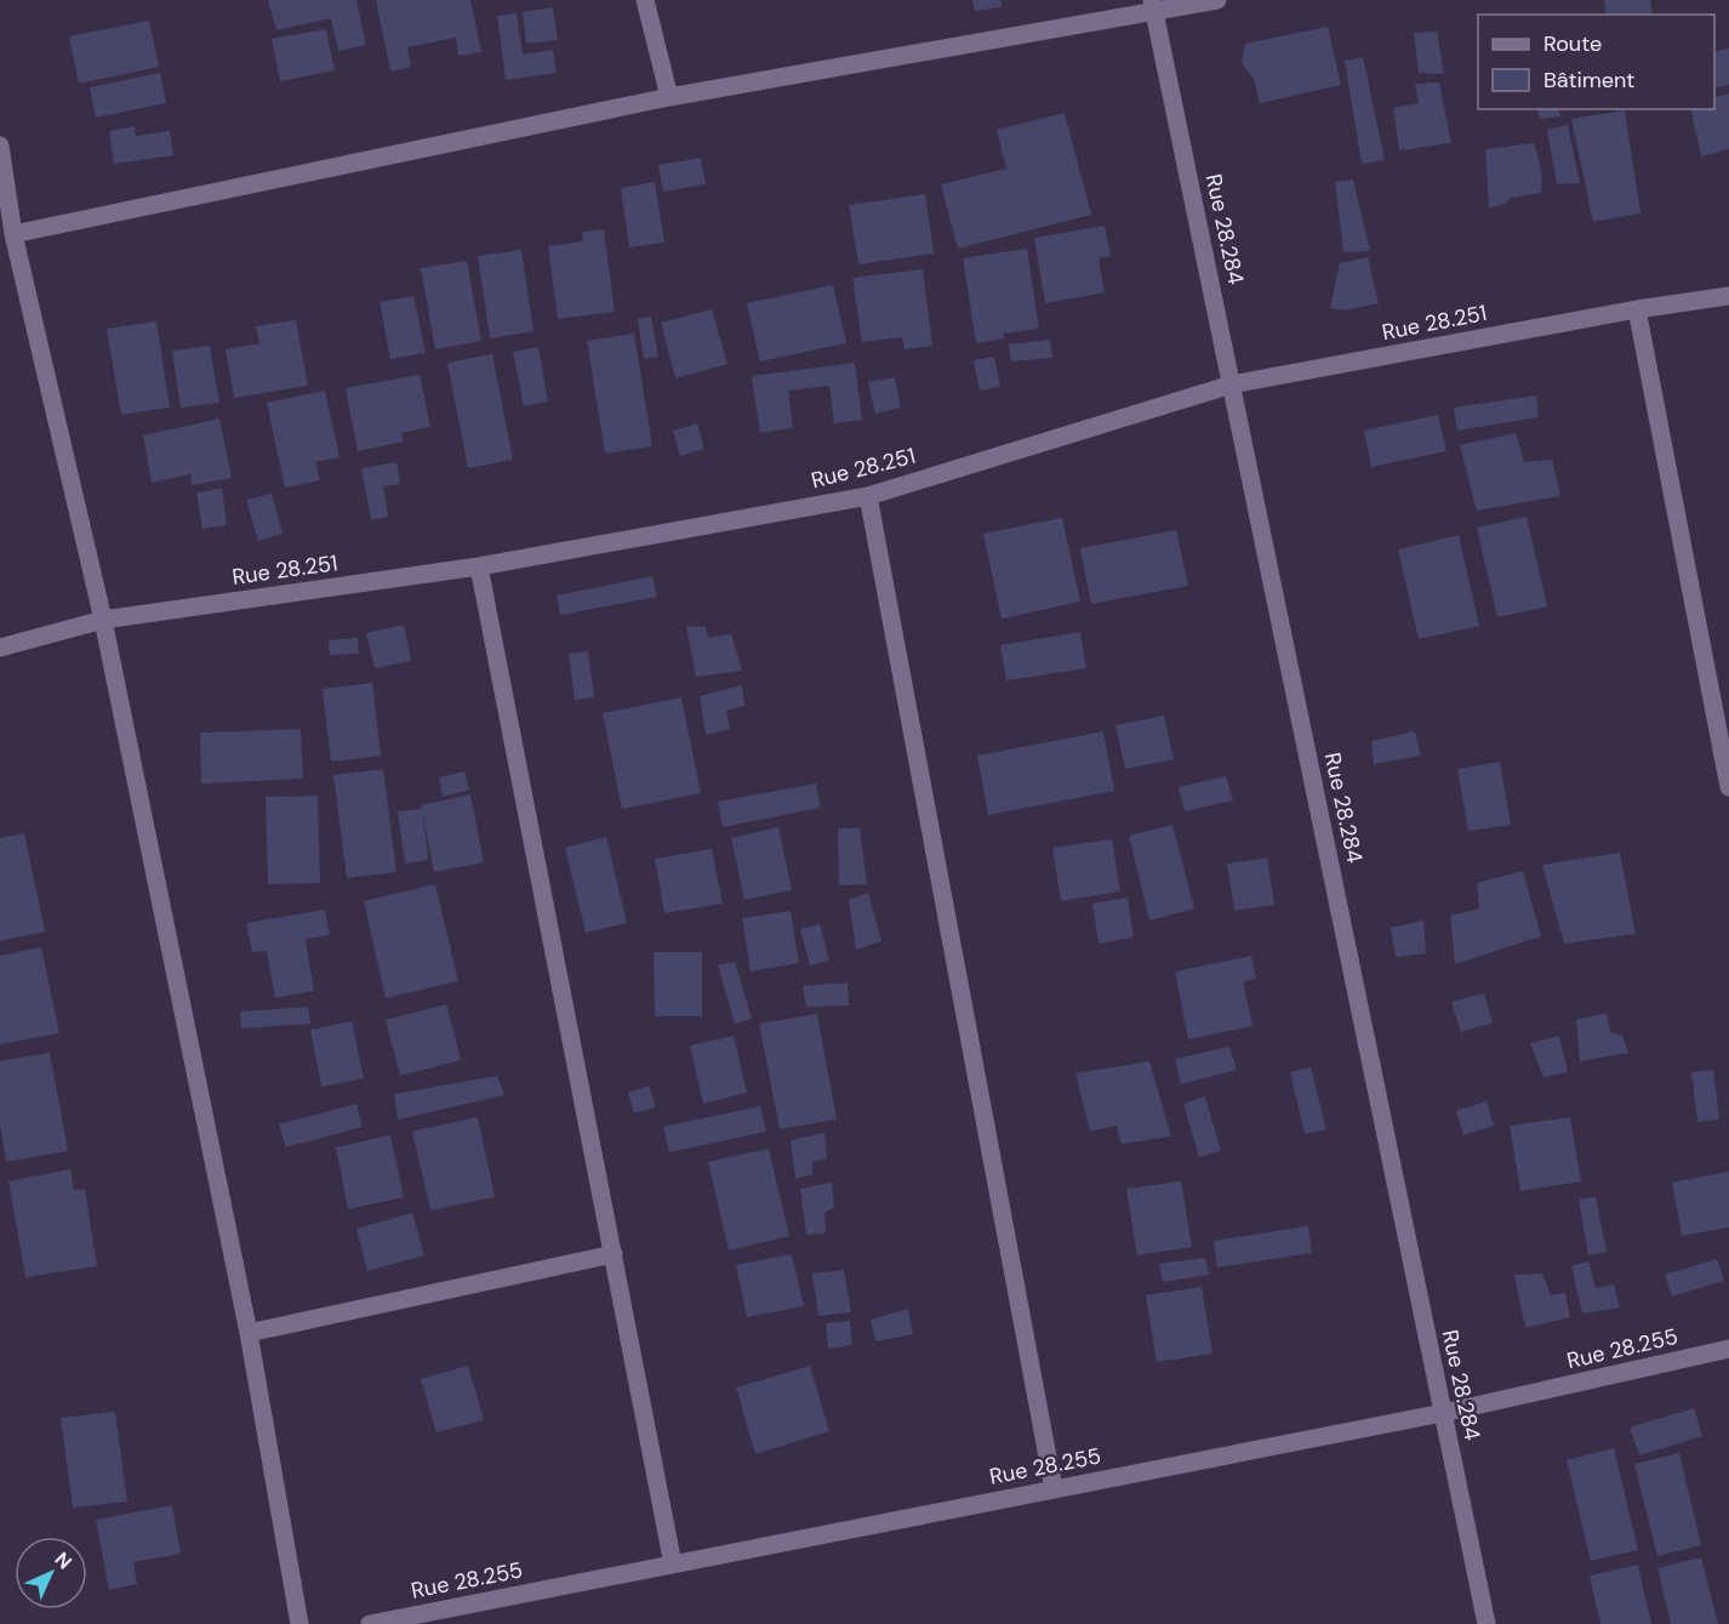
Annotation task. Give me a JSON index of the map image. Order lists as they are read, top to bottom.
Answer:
{
  "streets": {
    "street": ["Rue 28.284", "Rue 28.251", "Rue 28.255"]
  },
  "crossings": [
    ["Rue 28.284", "Rue 28.251"],
    ["Rue 28.284", "Rue 28.255"]
  ],
  "legend": ["Route", "Bâtiment"],
  "north": "top right"
}
